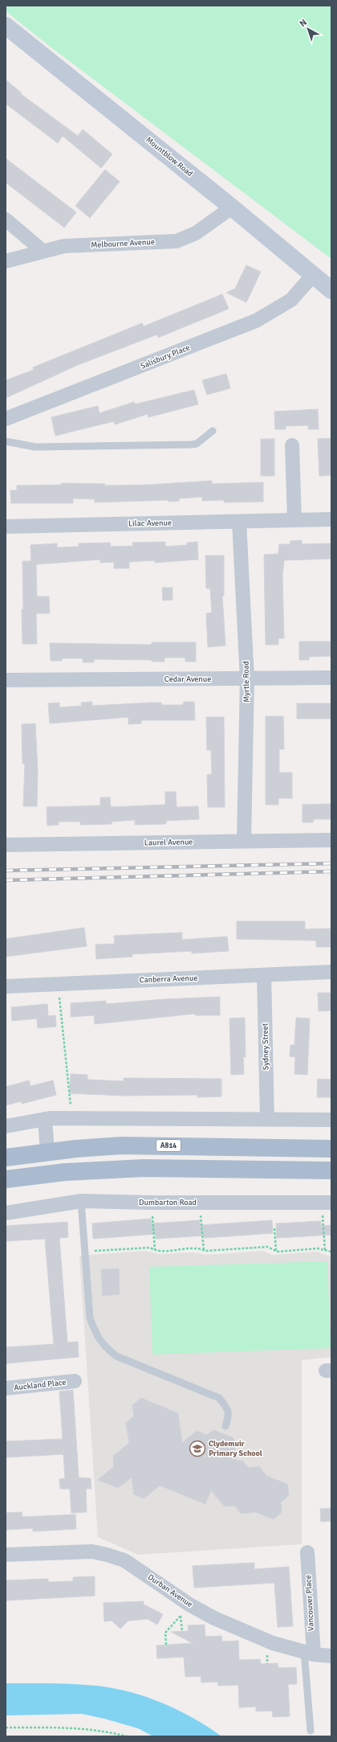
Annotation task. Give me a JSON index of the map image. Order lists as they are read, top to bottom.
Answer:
{
  "streets": {
    "main road": ["A814"],
    "street": [
      "Mountblow Road",
      "Melbourne Avenue",
      "Salisbury Place",
      "Lilac Avenue",
      "Cedar Avenue",
      "Myrtle Road",
      "Laurel Avenue",
      "Canberra Avenue",
      "Sydney Street",
      "Dumbarton Road",
      "Auckland Place",
      "Durban Avenue",
      "Vancouver Place"
    ]
  },
  "crossings": [
    ["Mountblow Road", "Melbourne Avenue"],
    ["Mountblow Road", "Salisbury Place"],
    ["Lilac Avenue", "Myrtle Road"],
    ["Cedar Avenue", "Myrtle Road"],
    ["Myrtle Road", "Laurel Avenue"],
    ["Canberra Avenue", "Sydney Street"],
    ["Durban Avenue", "Vancouver Place"]
  ],
  "places": {
    "school or university": ["Clydemuir Primary School"]
  },
  "north": "top left"
}
